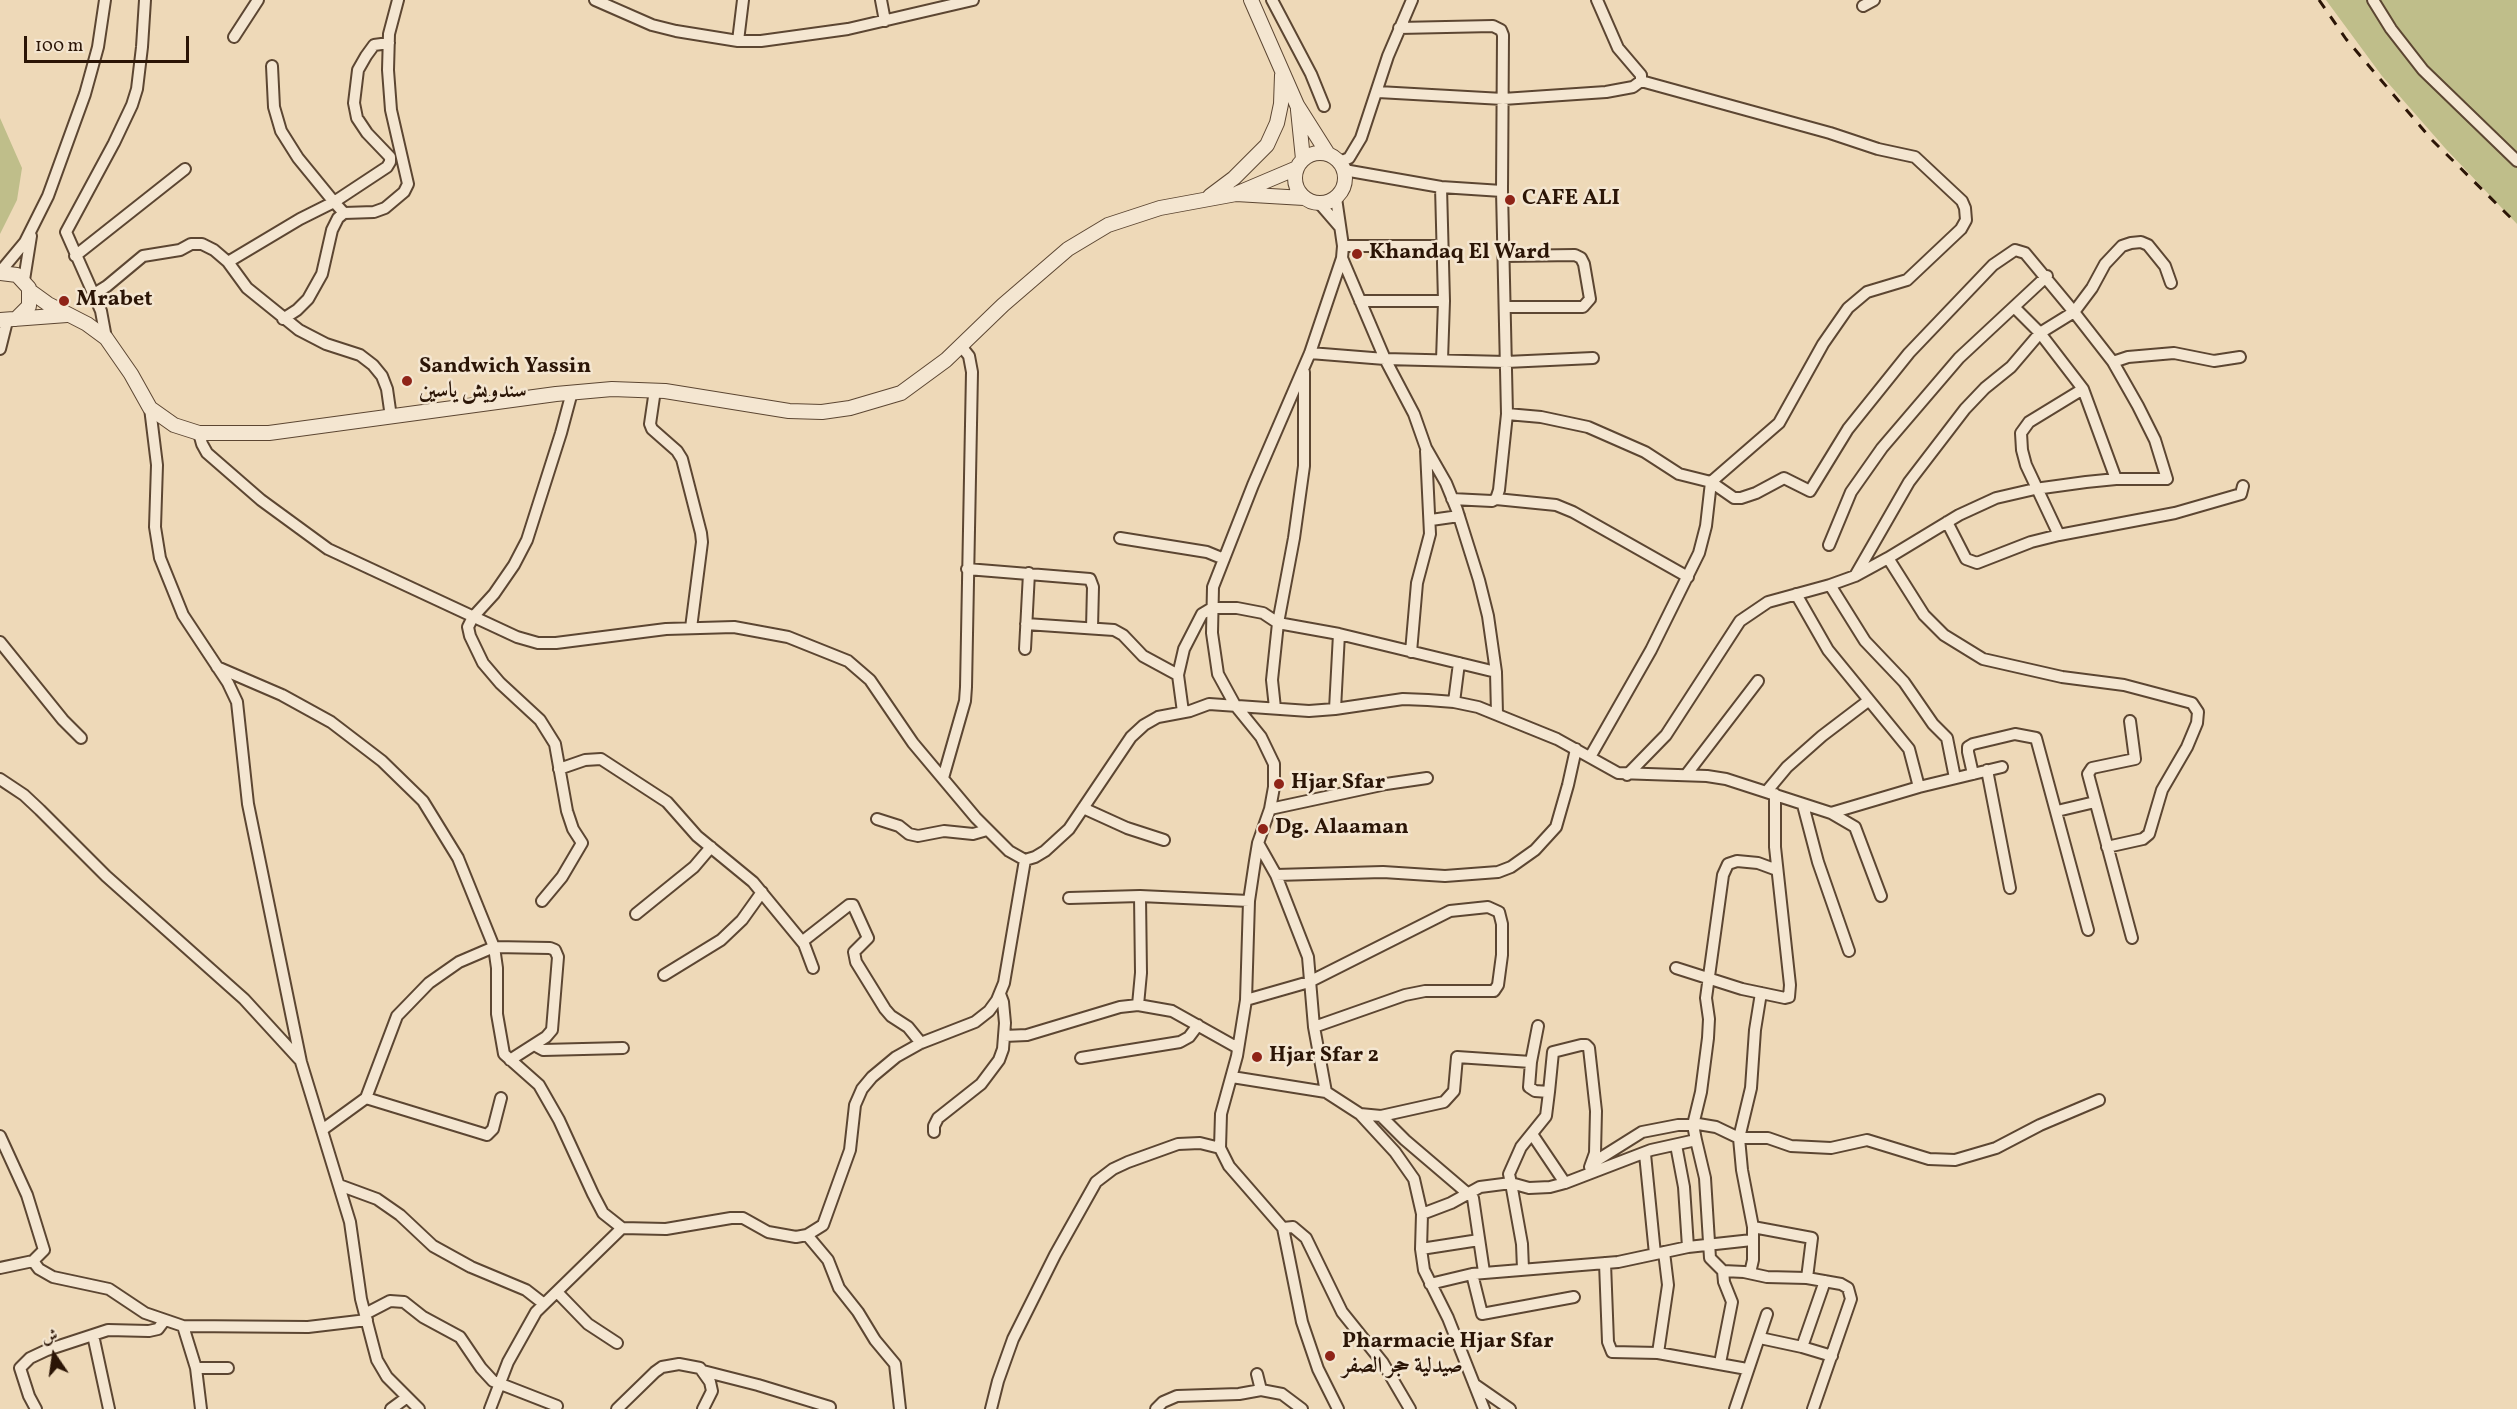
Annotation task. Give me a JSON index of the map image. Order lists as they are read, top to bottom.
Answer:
{
  "places": [
    "CAFE ALI",
    "Khandaq El Ward",
    "Mrabet",
    "Sandwich Yassin سندويش ياسين",
    "Hjar Sfar",
    "Dg. Alaaman",
    "Hjar Sfar 2",
    "Pharmacie Hjar Sfar صيدلية حجر الصفر"
  ],
  "scale_bar": "100 m",
  "north": "top"
}
